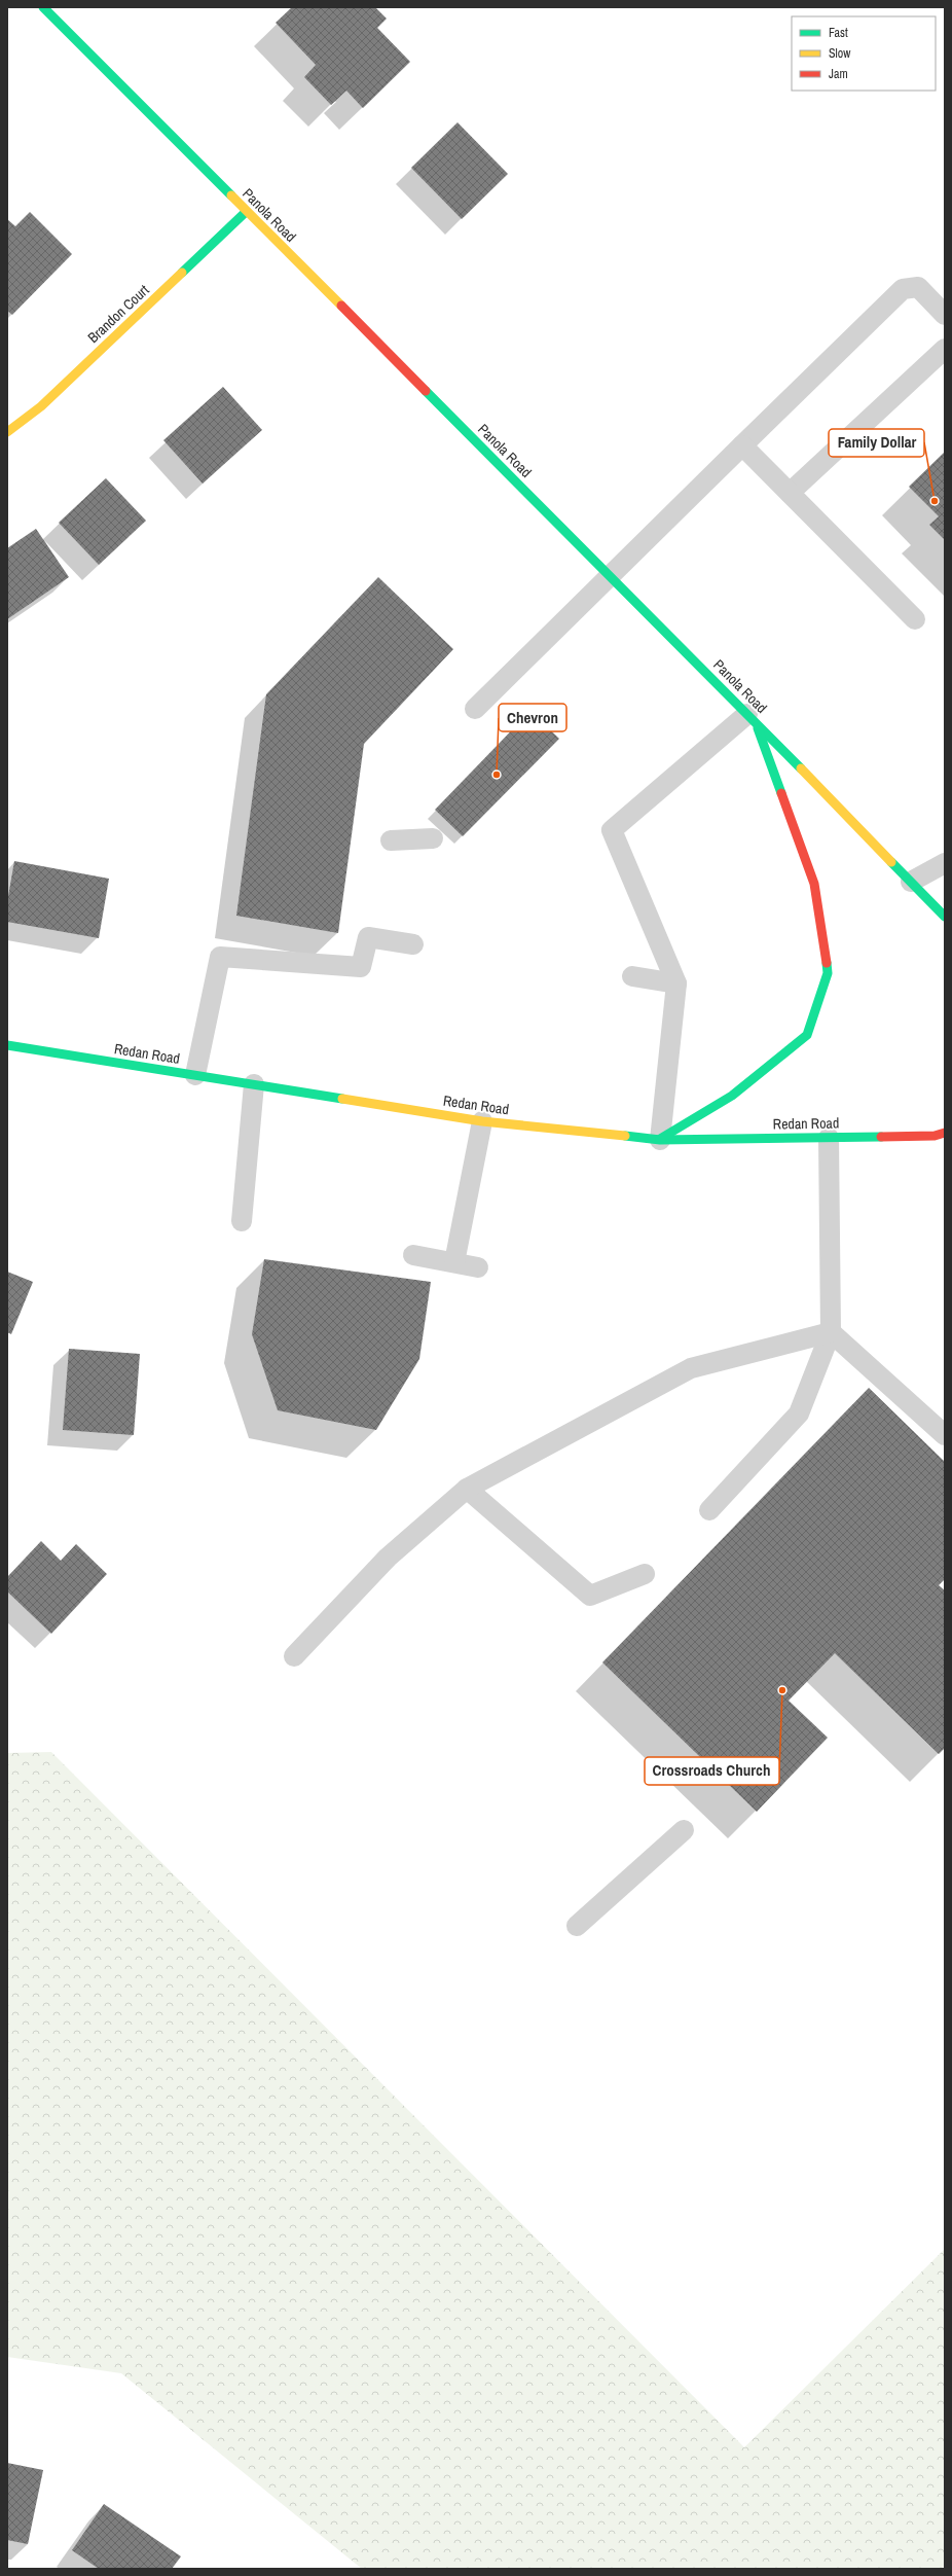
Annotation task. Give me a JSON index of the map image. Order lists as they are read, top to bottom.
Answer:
{
  "streets": {
    "main road": ["Panola Road", "Brandon Court", "Redan Road"]
  },
  "crossings": [
    ["Panola Road", "Brandon Court"]
  ],
  "places": ["Family Dollar", "Chevron", "Crossroads Church"],
  "legend": ["Fast", "Slow", "Jam"]
}
